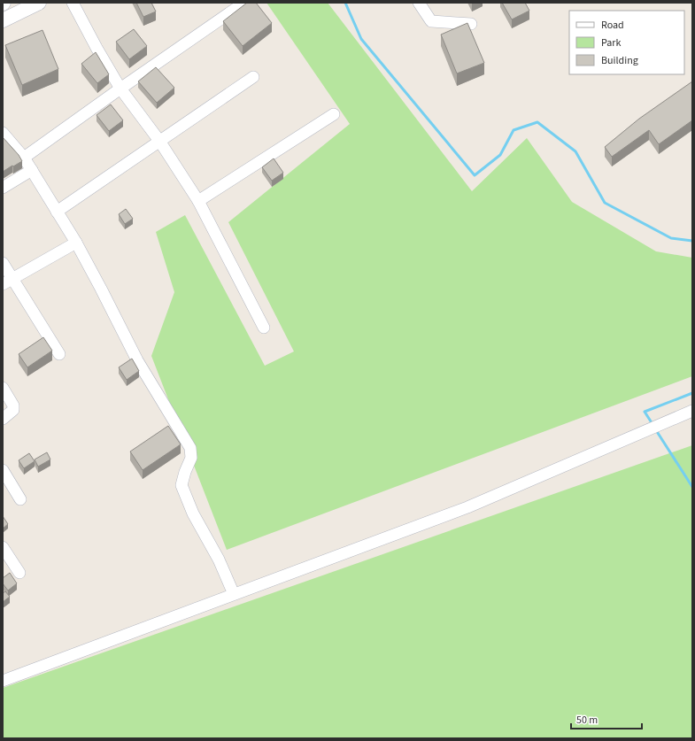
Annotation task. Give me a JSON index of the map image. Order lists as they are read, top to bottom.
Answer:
{
  "legend": ["Road", "Park", "Building"],
  "scale_bar": "50 m"
}
